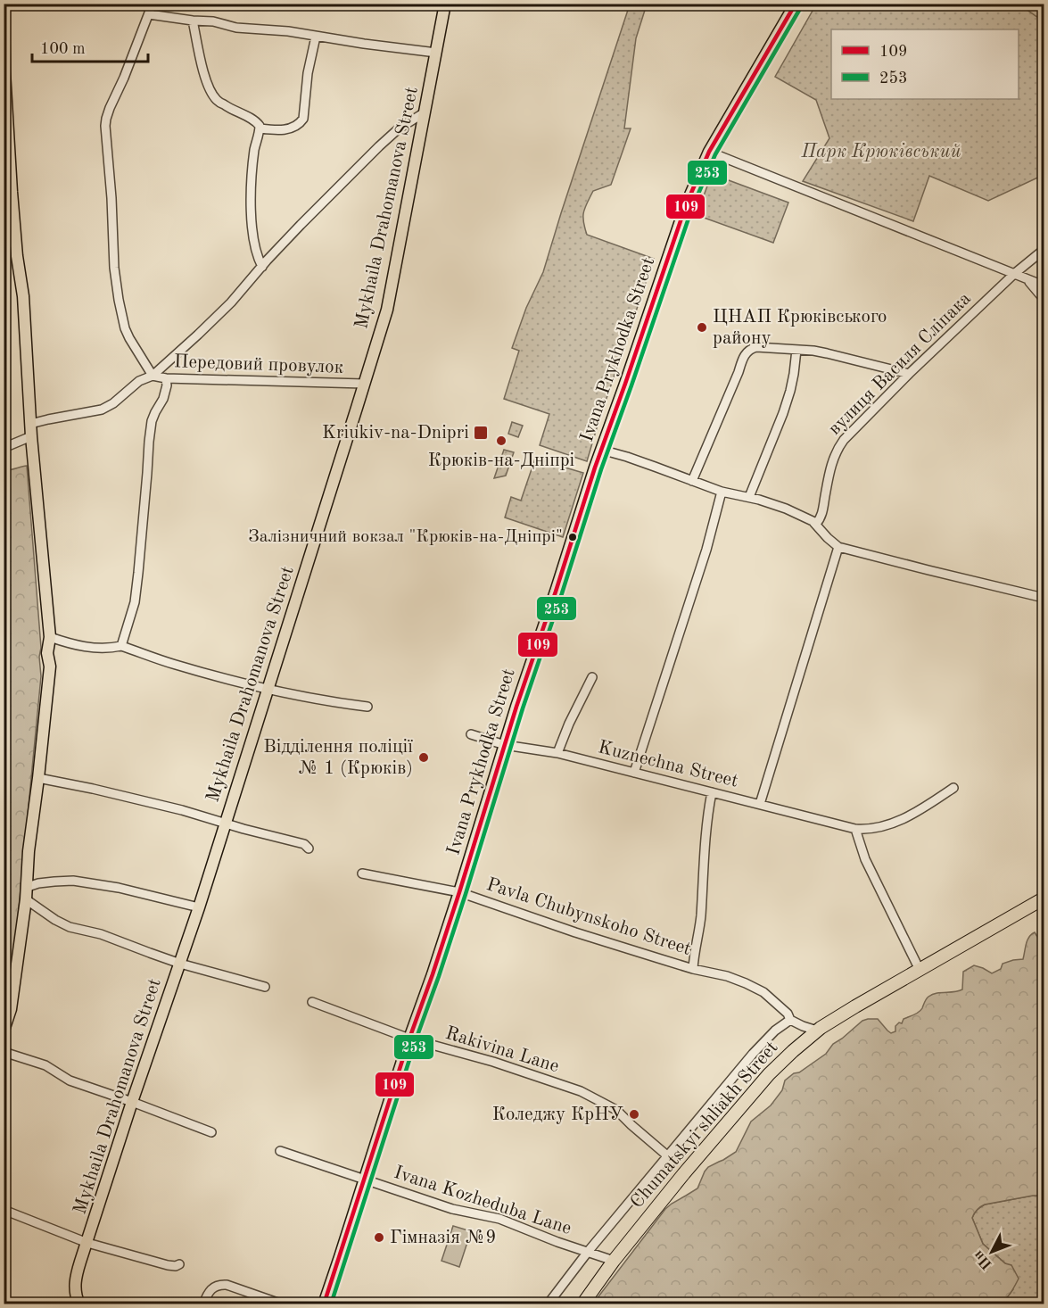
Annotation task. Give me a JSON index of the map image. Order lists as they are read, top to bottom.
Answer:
{
  "streets": {
    "highway": ["Chumatskyi shliakh Street"],
    "main road": ["Mykhaila Drahomanova Street", "Ivana Prykhodka Street"],
    "street": [
      "вулиця Василя Сліпака",
      "Передовий провулок",
      "Kuznechna Street",
      "Pavla Chubynskoho Street",
      "Rakivina Lane",
      "Ivana Kozheduba Lane"
    ]
  },
  "crossings": [
    ["Mykhaila Drahomanova Street", "Передовий провулок"],
    ["Ivana Prykhodka Street", "Kuznechna Street"],
    ["Ivana Prykhodka Street", "Pavla Chubynskoho Street"],
    ["Ivana Prykhodka Street", "Rakivina Lane"],
    ["Ivana Prykhodka Street", "Ivana Kozheduba Lane"],
    ["Chumatskyi shliakh Street", "Ivana Kozheduba Lane"]
  ],
  "parks": ["Парк Крюківський"],
  "places": {
    "other": [
      "ЦНАП Крюківського району",
      "Крюків-на-Дніпрі",
      "Залізничний вокзал \"Крюкiв-на-Днiпрi\"",
      "Відділення поліції № 1 (Крюків)",
      "Коледжу КрНУ",
      "Гімназія №9"
    ],
    "transit": ["Kriukiv-na-Dnipri"]
  },
  "lines": ["transit line 109", "transit line 253"],
  "legend": ["109", "253"],
  "scale_bar": "100 m",
  "north": "bottom left"
}
